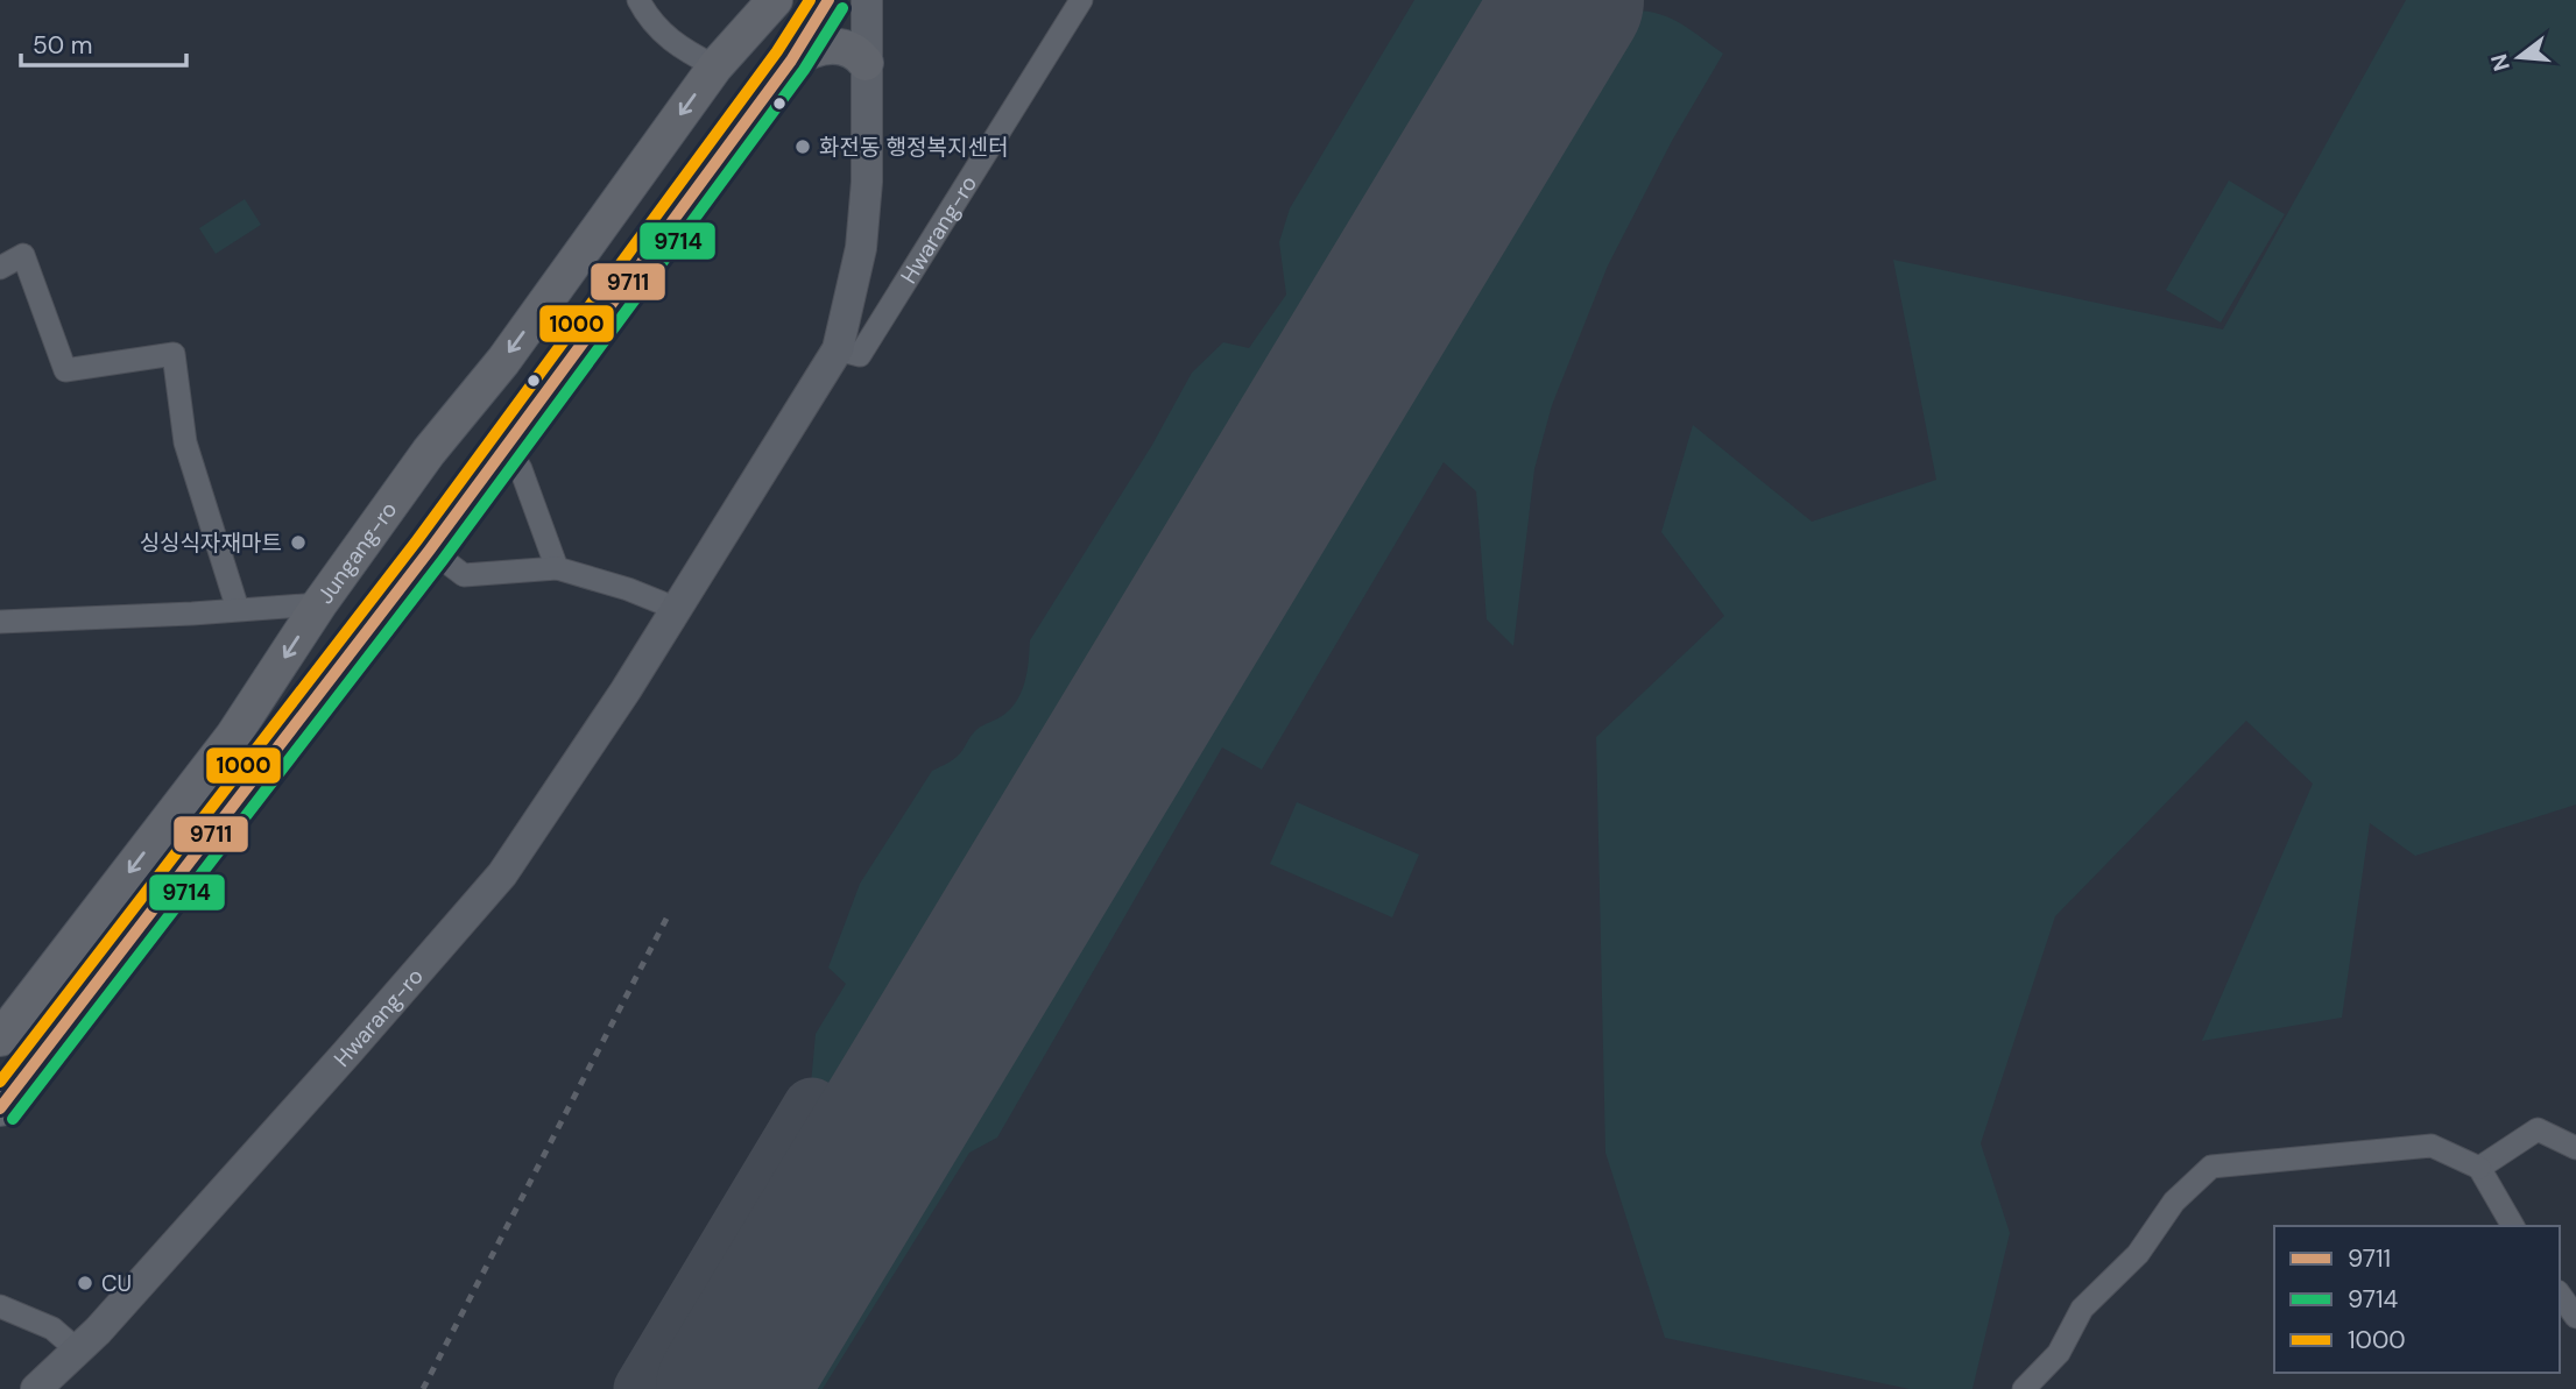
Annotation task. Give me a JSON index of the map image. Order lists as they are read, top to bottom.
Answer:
{
  "streets": {
    "main road": ["Hwarang-ro", "Jungang-ro"]
  },
  "places": ["화전동 행정복지센터", "싱싱식자재마트", "CU"],
  "lines": ["transit line 9711", "transit line 1000", "transit line 9714"],
  "legend": ["9711", "9714", "1000"],
  "scale_bar": "50 m",
  "north": "left"
}
